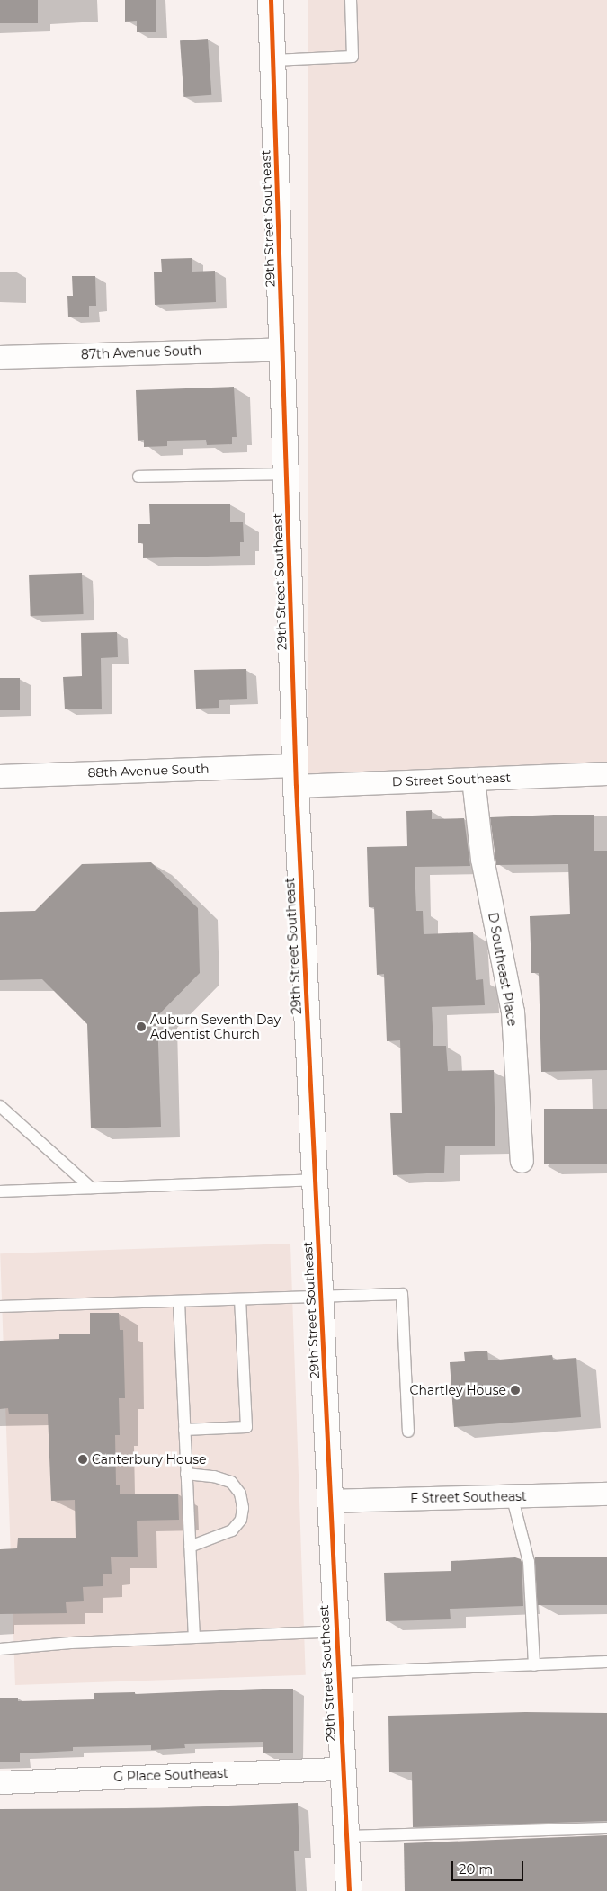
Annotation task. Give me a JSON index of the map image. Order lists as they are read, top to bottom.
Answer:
{
  "streets": {
    "street": [
      "29th Street Southeast",
      "87th Avenue South",
      "88th Avenue South",
      "D Street Southeast",
      "D Southeast Place",
      "F Street Southeast",
      "G Place Southeast"
    ]
  },
  "crossings": [
    ["29th Street Southeast", "87th Avenue South"],
    ["29th Street Southeast", "88th Avenue South"],
    ["29th Street Southeast", "D Street Southeast"],
    ["29th Street Southeast", "F Street Southeast"],
    ["29th Street Southeast", "G Place Southeast"],
    ["88th Avenue South", "D Street Southeast"],
    ["D Street Southeast", "D Southeast Place"]
  ],
  "places": ["Auburn Seventh Day Adventist Church", "Chartley House", "Canterbury House"],
  "scale_bar": "20 m"
}
